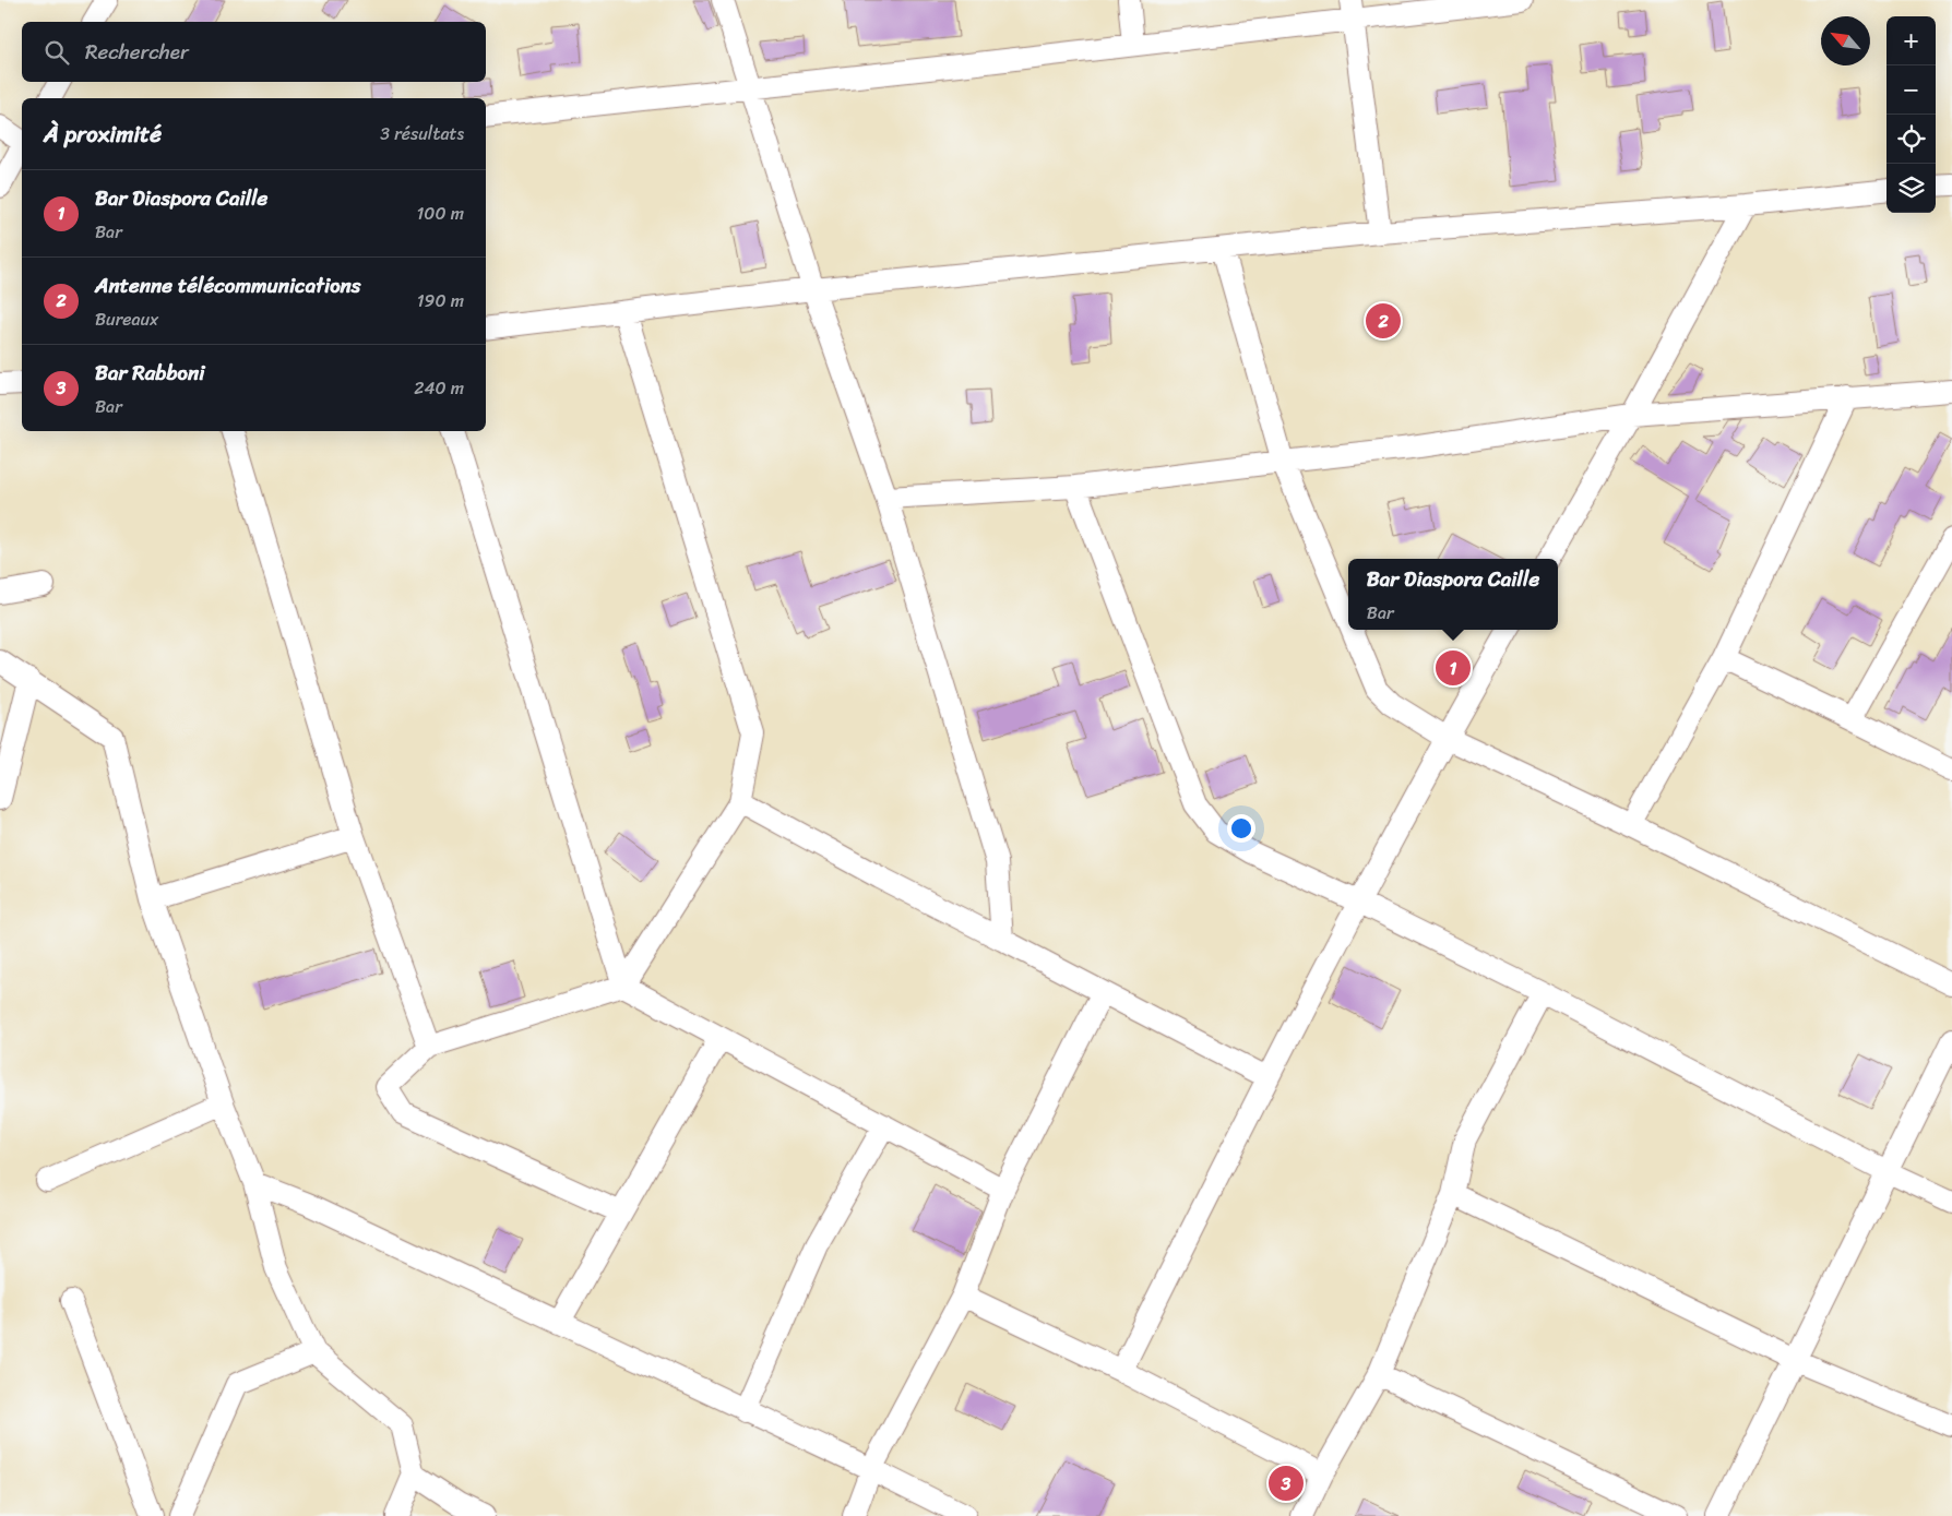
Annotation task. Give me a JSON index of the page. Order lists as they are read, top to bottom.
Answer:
{
  "north": "top left",
  "page": {
    "map_buttons": ["+", "−"],
    "search": "Rechercher",
    "heading": ["À proximité", "3 résultats"],
    "list": [
      {
        "mark": "1",
        "name": "Bar Diaspora Caille",
        "note": "Bar",
        "value": "100 m"
      },
      {
        "mark": "2",
        "name": "Antenne télécommunications",
        "note": "Bureaux",
        "value": "190 m"
      },
      {
        "mark": "3",
        "name": "Bar Rabboni",
        "note": "Bar",
        "value": "240 m"
      }
    ],
    "pins": ["2", "1", "3"],
    "popup": ["Bar Diaspora Caille", "Bar"]
  }
}
